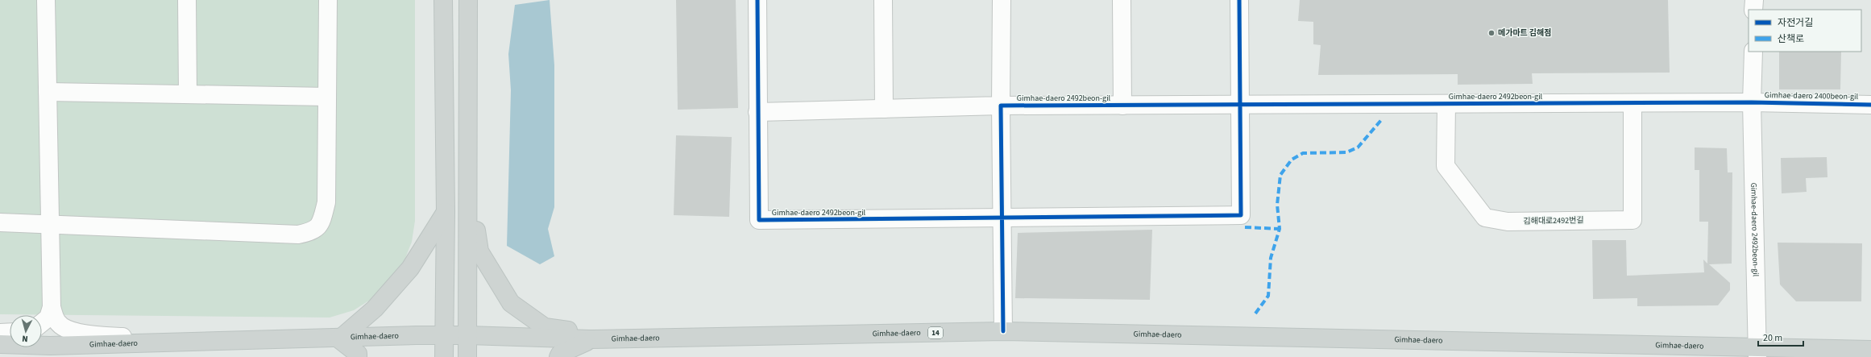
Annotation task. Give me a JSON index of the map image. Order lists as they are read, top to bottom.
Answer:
{
  "streets": {
    "main road": ["14", "Gimhae-daero"],
    "street": ["Gimhae-daero 2400beon-gil", "Gimhae-daero 2492beon-gil", "김해대로2492번길"]
  },
  "crossings": [
    ["Gimhae-daero 2400beon-gil", "Gimhae-daero 2492beon-gil"],
    ["Gimhae-daero 2492beon-gil", "김해대로2492번길"],
    ["Gimhae-daero 2492beon-gil", "Gimhae-daero"]
  ],
  "places": ["메가마트 김해점"],
  "legend": ["자전거길", "산책로"],
  "scale_bar": "20 m",
  "north": "bottom"
}
